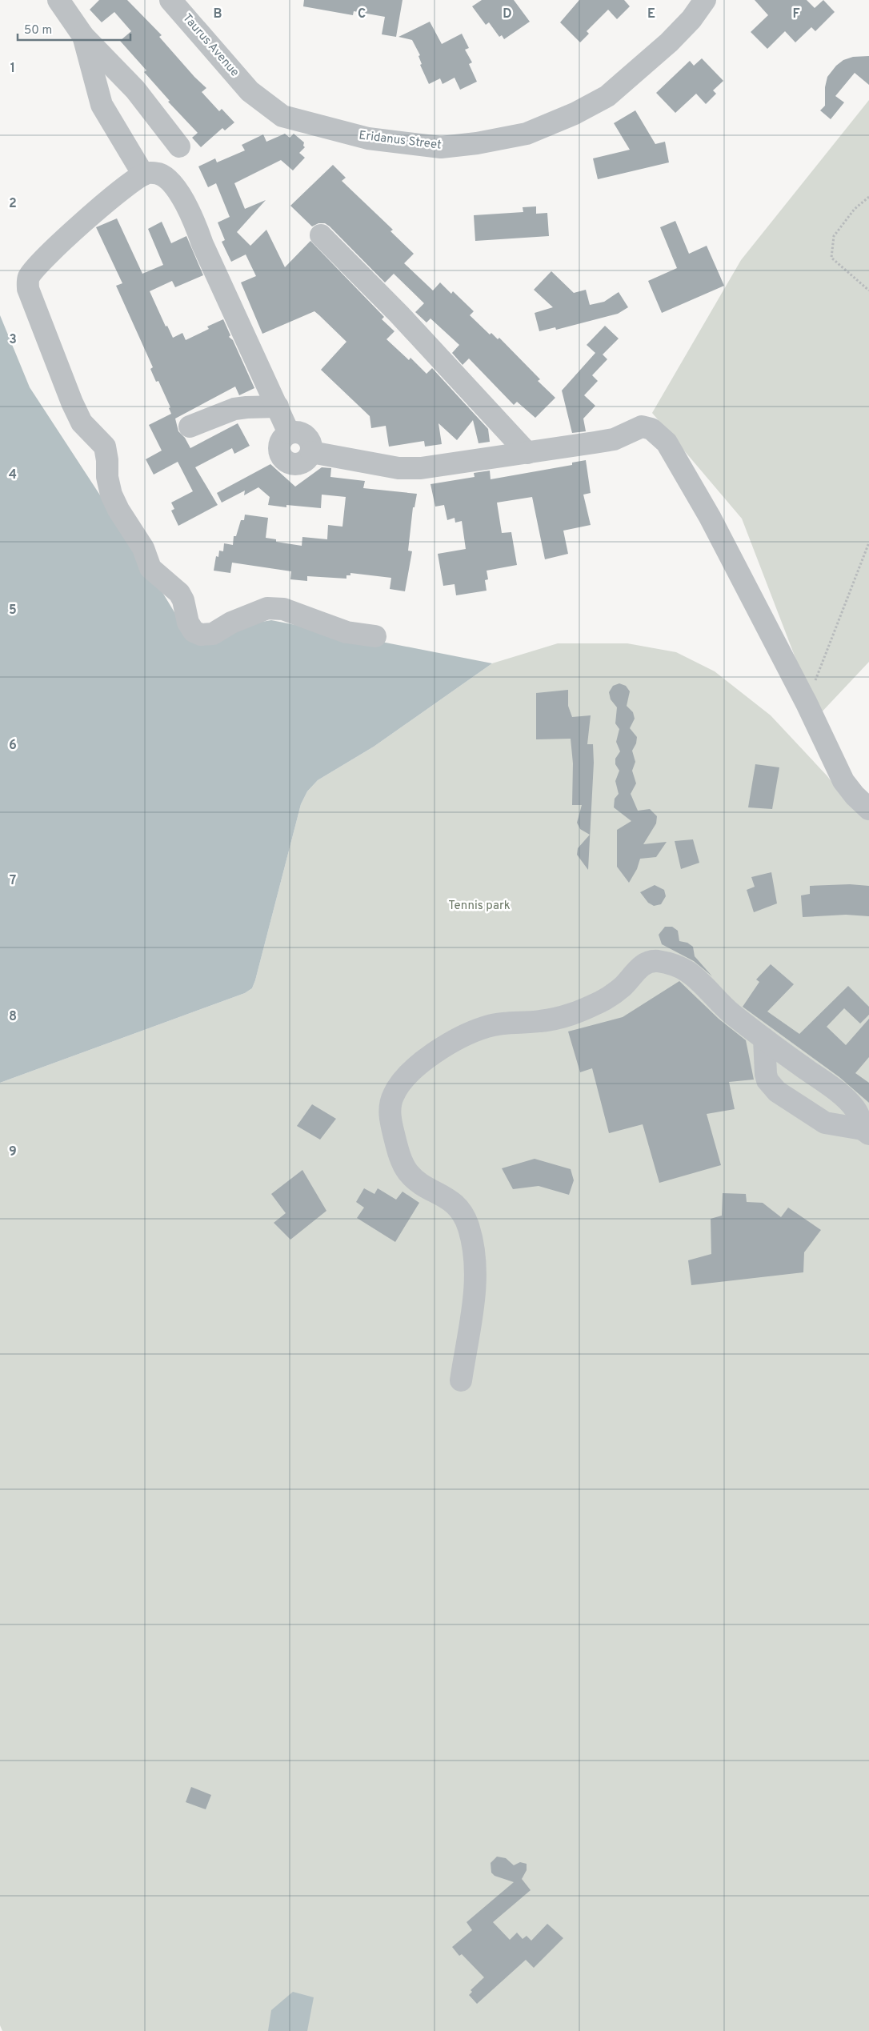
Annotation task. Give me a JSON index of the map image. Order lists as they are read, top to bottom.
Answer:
{
  "streets": {
    "street": ["Taurus Avenue", "Eridanus Street"]
  },
  "crossings": [
    ["Taurus Avenue", "Eridanus Street"]
  ],
  "parks": ["Tennis park"],
  "scale_bar": "50 m",
  "grid": {
    "columns": [
      "B",
      "C",
      "D",
      "E",
      "F"
    ],
    "rows": [
      "1",
      "2",
      "3",
      "4",
      "5",
      "6",
      "7",
      "8",
      "9"
    ]
  }
}
